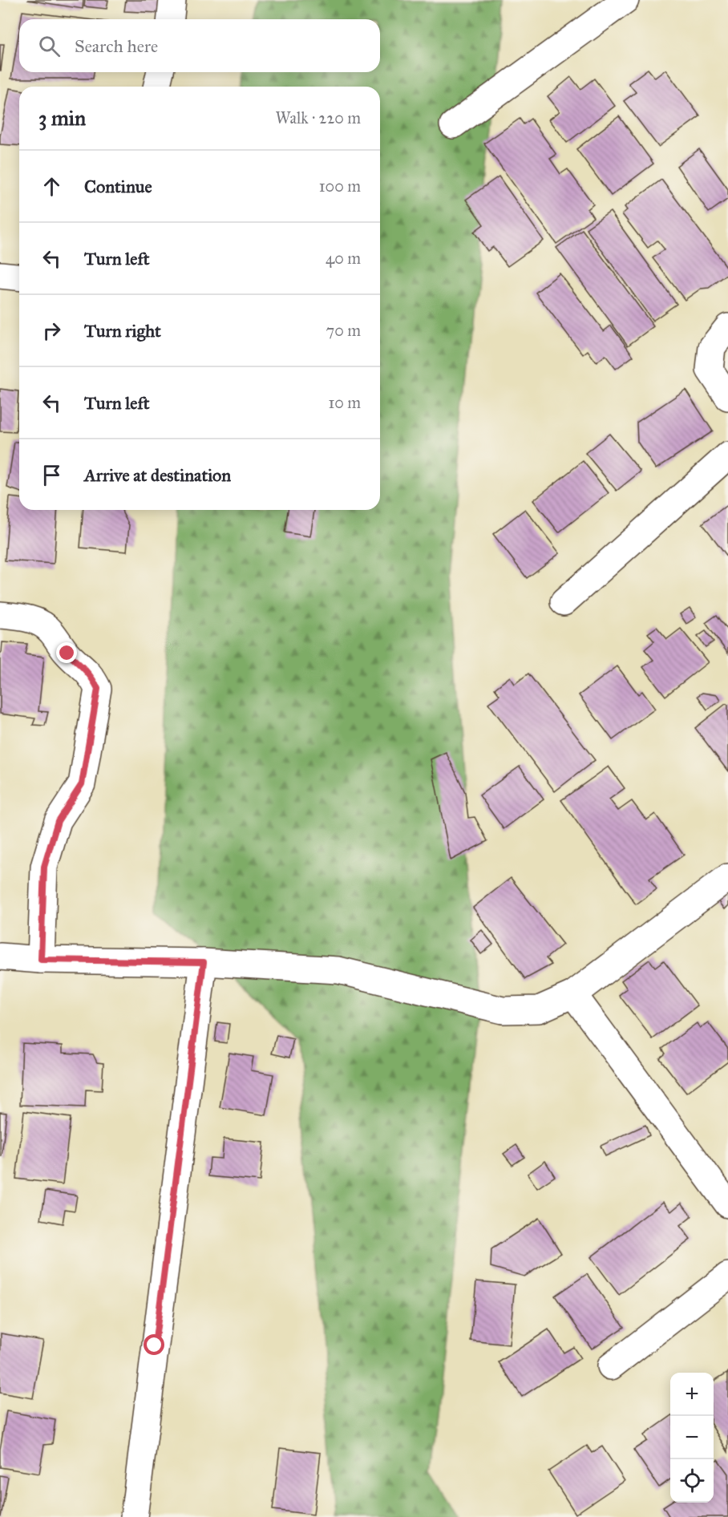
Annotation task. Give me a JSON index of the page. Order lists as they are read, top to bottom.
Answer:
{
  "page": {
    "search": "Search here",
    "heading": ["3 min", "Walk · 220 m"],
    "list": [
      ["Continue", "100 m"],
      ["Turn left", "40 m"],
      ["Turn right", "70 m"],
      ["Turn left", "10 m"],
      "Arrive at destination"
    ],
    "map_buttons": ["+", "−"]
  }
}
